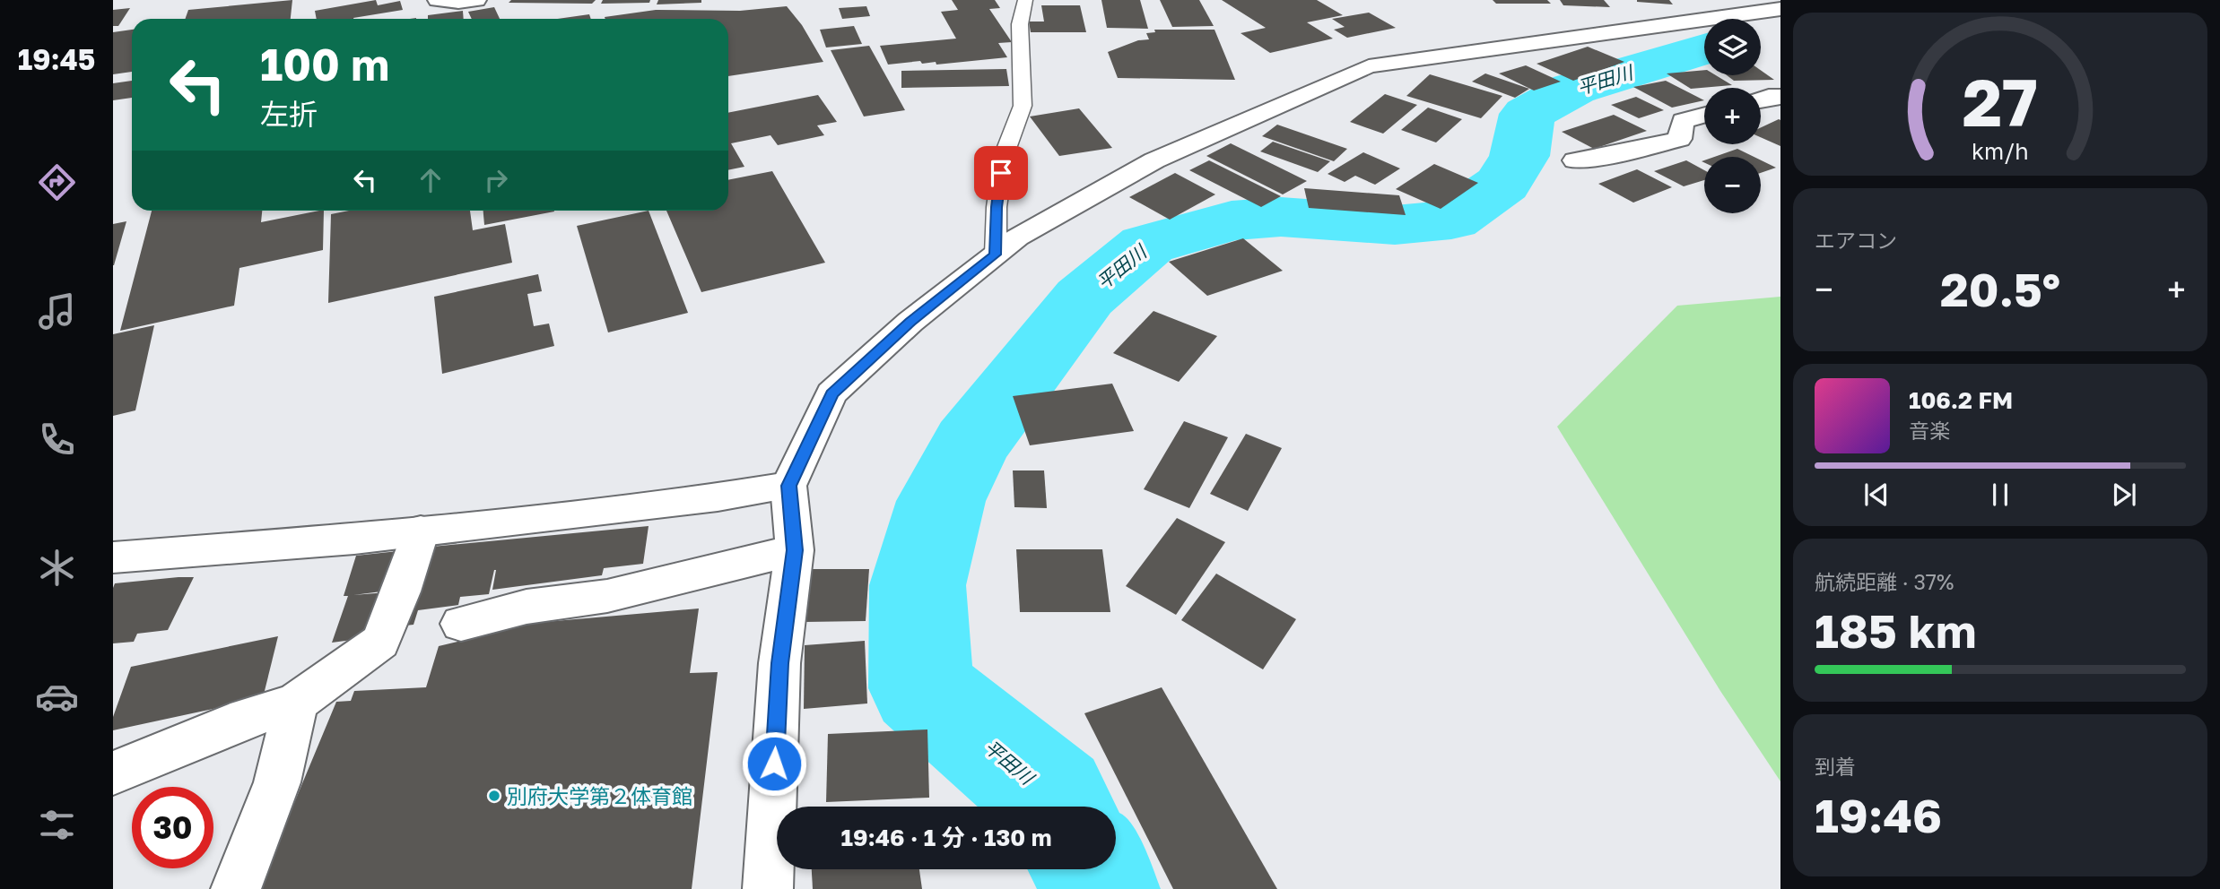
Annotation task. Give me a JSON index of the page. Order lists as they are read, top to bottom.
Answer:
{
  "water": ["平田川"],
  "places": ["別府大学第２体育館"],
  "page": {
    "tabs": "19:45",
    "map_buttons": ["+", "−"],
    "turn": ["100 m", "左折"],
    "tile": [
      "エアコン",
      ["航続距離 · 37%", "185 km"],
      ["到着", "19:46"]
    ],
    "heat": ["−", "20.5°", "+"],
    "song": ["106.2 FM", "音楽"],
    "limit": "30",
    "trip": "19:46 · 1 分 · 130 m",
    "gauge": ["27", "km/h"]
  }
}
